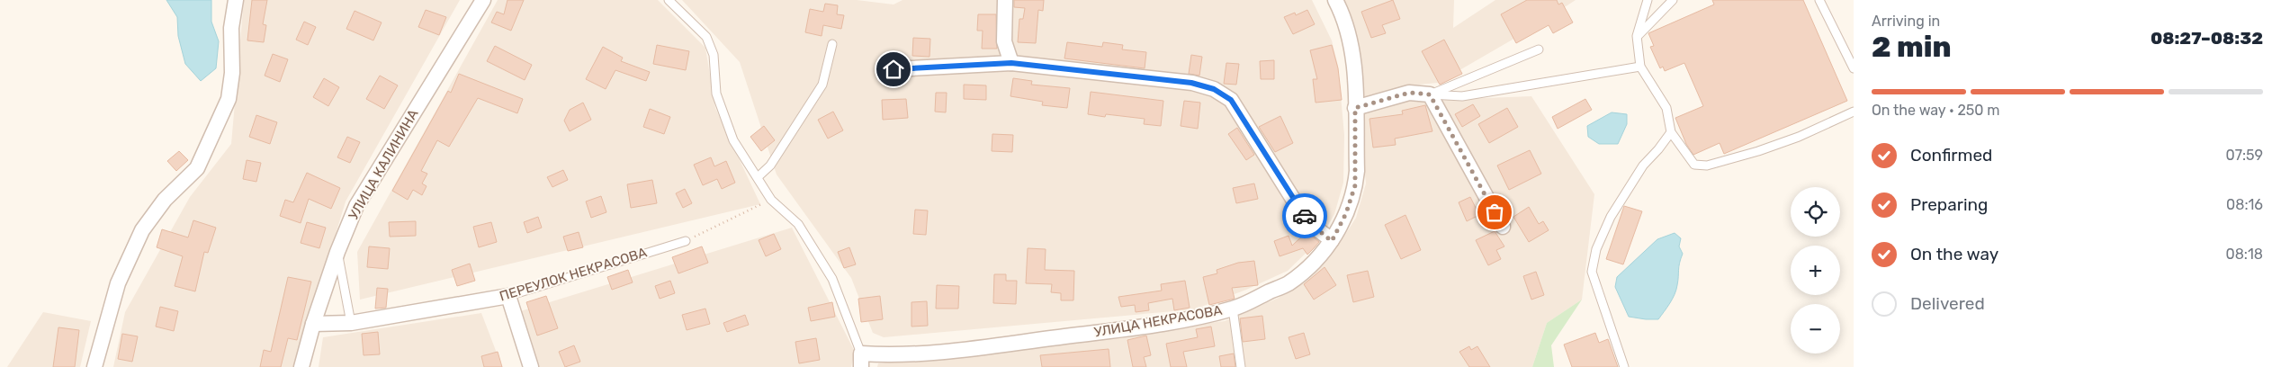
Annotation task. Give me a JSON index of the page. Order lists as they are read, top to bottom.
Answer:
{
  "streets": {
    "street": ["УЛИЦА КАЛИНИНА", "ПЕРЕУЛОК НЕКРАСОВА", "УЛИЦА НЕКРАСОВА"]
  },
  "crossings": [
    ["УЛИЦА КАЛИНИНА", "ПЕРЕУЛОК НЕКРАСОВА"]
  ],
  "page": {
    "heading": ["2 min", "Arriving in", "08:27–08:32"],
    "bar": "On the way · 250 m",
    "list": [
      ["Confirmed", "07:59"],
      ["Preparing", "08:16"],
      ["On the way", "08:18"],
      "Delivered"
    ],
    "map_buttons": ["+", "−"]
  }
}
